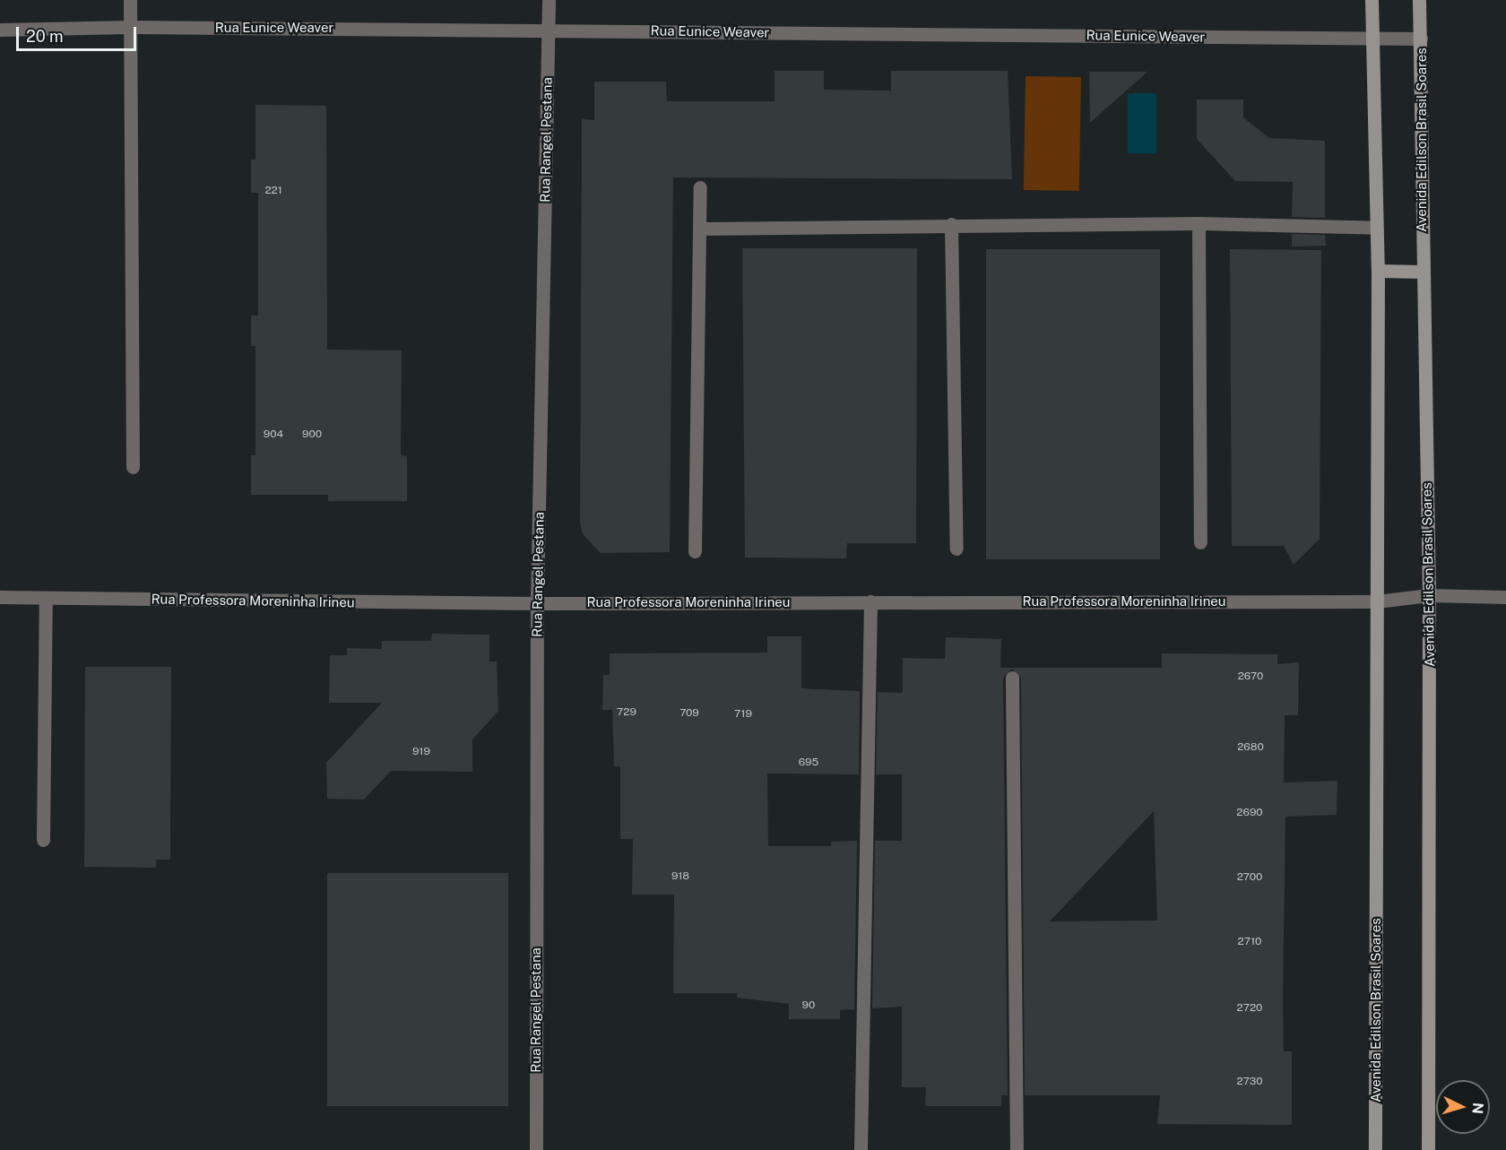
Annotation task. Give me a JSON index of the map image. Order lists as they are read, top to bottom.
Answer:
{
  "streets": {
    "main road": ["Avenida Edilson Brasil Soares"],
    "street": ["Rua Eunice Weaver", "Rua Rangel Pestana", "Rua Professora Moreninha Irineu"]
  },
  "crossings": [
    ["Rua Eunice Weaver", "Rua Rangel Pestana"],
    ["Rua Eunice Weaver", "Avenida Edilson Brasil Soares"],
    ["Rua Rangel Pestana", "Rua Professora Moreninha Irineu"],
    ["Avenida Edilson Brasil Soares", "Rua Professora Moreninha Irineu"]
  ],
  "house_numbers": [
    "221",
    "904",
    "900",
    "2670",
    "729",
    "709",
    "719",
    "2680",
    "919",
    "695",
    "2690",
    "918",
    "2700",
    "2710",
    "90",
    "2720",
    "2730"
  ],
  "scale_bar": "20 m",
  "north": "right"
}
